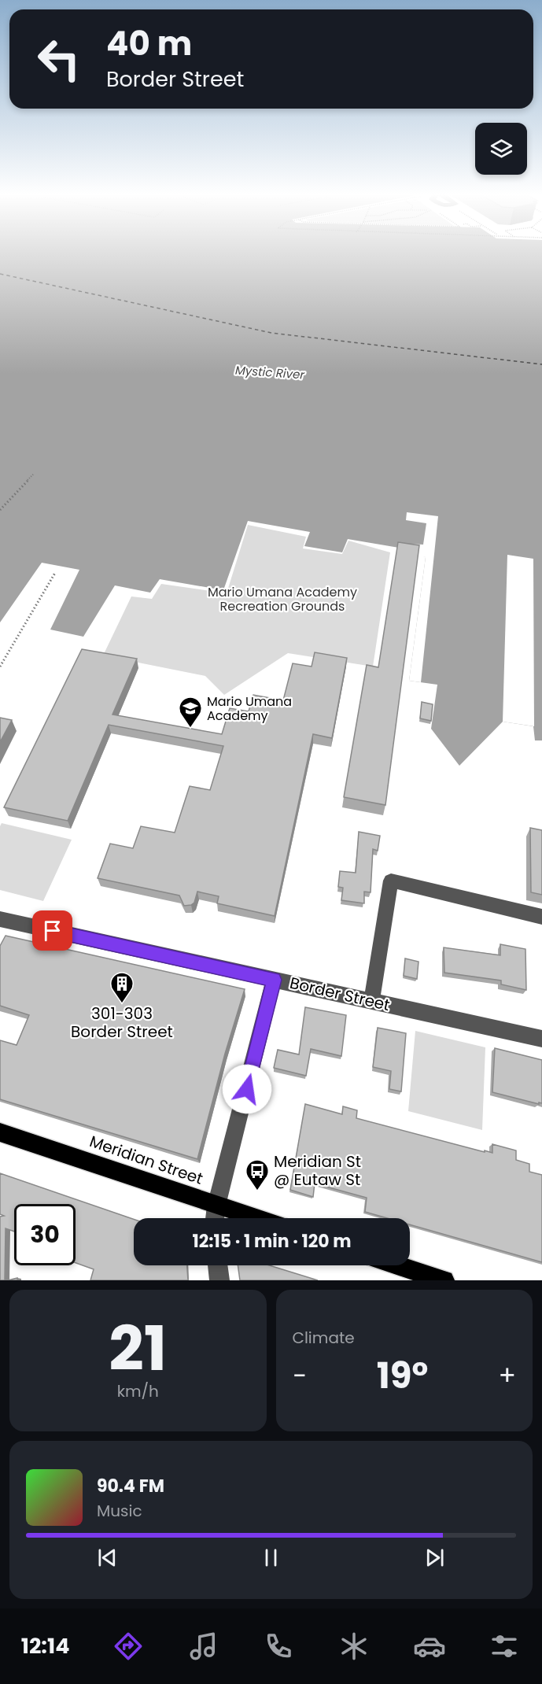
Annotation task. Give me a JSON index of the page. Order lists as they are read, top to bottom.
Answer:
{
  "streets": {
    "main road": ["Meridian Street"],
    "street": ["Border Street"]
  },
  "water": ["Mystic River"],
  "parks": ["Mario Umana Academy Recreation Grounds"],
  "places": {
    "school or university": ["Mario Umana Academy"],
    "building": ["301-303 Border Street"],
    "bus stop": ["Meridian St @ Eutaw St"]
  },
  "page": {
    "turn": ["40 m", "Border Street"],
    "limit": "30",
    "trip": "12:15 · 1 min · 120 m",
    "tile": [
      ["21", "km/h"],
      "Climate"
    ],
    "heat": ["−", "19°", "+"],
    "song": ["90.4 FM", "Music"],
    "tabs": "12:14"
  }
}
